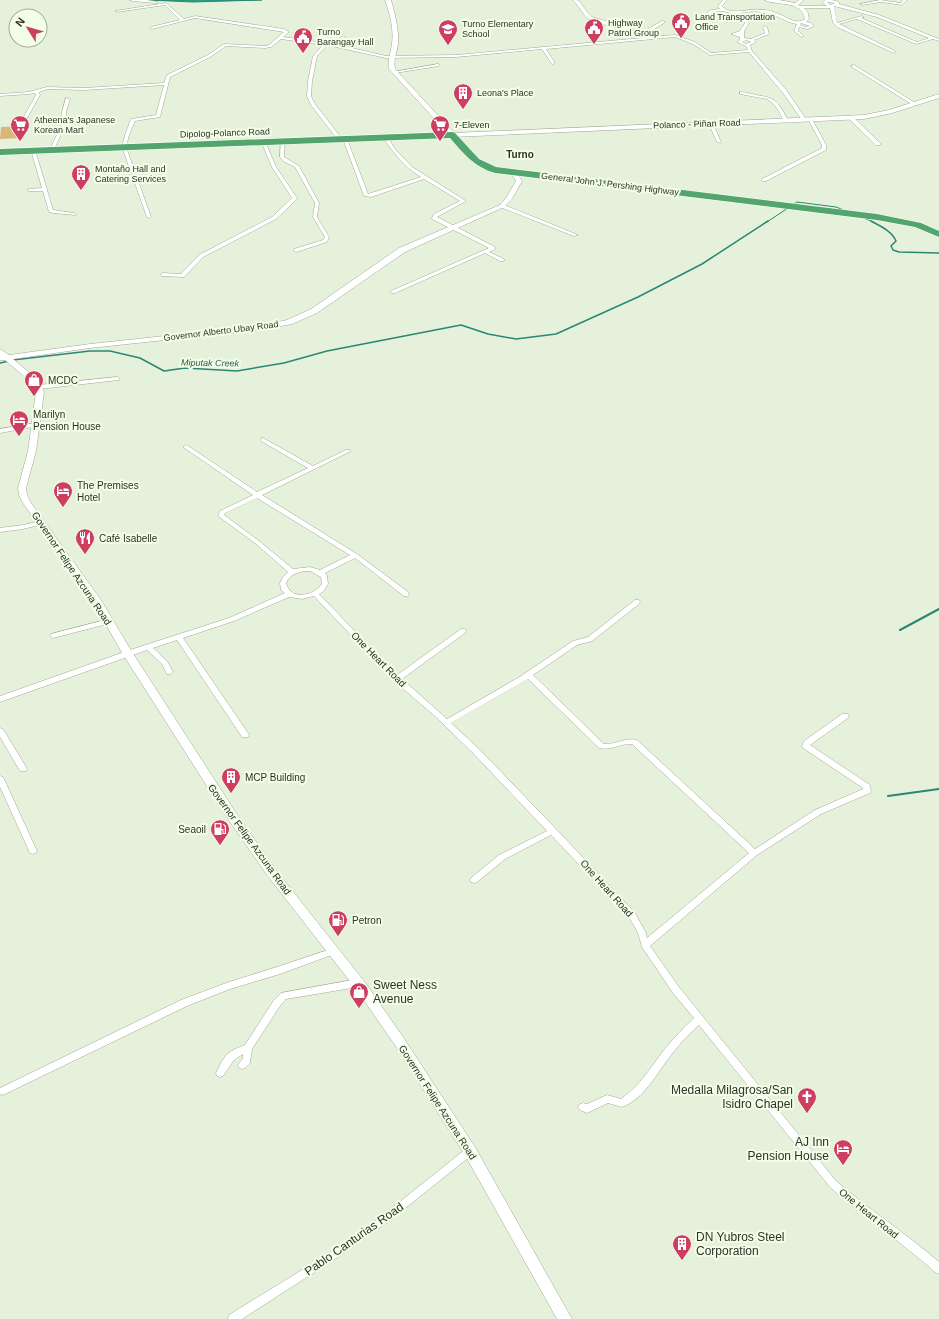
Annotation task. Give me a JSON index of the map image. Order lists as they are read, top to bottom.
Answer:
{
  "streets": {
    "highway": ["Dipolog-Polanco Road", "General John J. Pershing Highway"],
    "main road": ["Polanco - Piñan Road", "Governor Alberto Ubay Road", "Governor Felipe Azcuna Road"],
    "street": ["One Heart Road", "Pablo Canturias Road"]
  },
  "crossings": [
    ["Polanco - Piñan Road", "Dipolog-Polanco Road"],
    ["Polanco - Piñan Road", "General John J. Pershing Highway"],
    ["Dipolog-Polanco Road", "General John J. Pershing Highway"],
    ["General John J. Pershing Highway", "Governor Alberto Ubay Road"],
    ["Governor Felipe Azcuna Road", "Pablo Canturias Road"]
  ],
  "districts": ["Turno"],
  "water": ["Miputak Creek"],
  "places": {
    "public building": ["Land Transportation Office", "Highway Patrol Group", "Turno Barangay Hall"],
    "school or university": ["Turno Elementary School"],
    "building": [
      "Leona's Place",
      "Montaño Hall and Catering Services",
      "MCP Building",
      "DN Yubros Steel Corporation"
    ],
    "supermarket": ["Atheena's Japanese Korean Mart", "7-Eleven"],
    "shop": ["MCDC", "Sweet Ness Avenue"],
    "hotel": ["Marilyn Pension House", "The Premises Hotel", "AJ Inn Pension House"],
    "restaurant": ["Café Isabelle"],
    "fuel station": ["Seaoil", "Petron"],
    "church": ["Medalla Milagrosa/San Isidro Chapel"]
  },
  "north": "top left"
}
